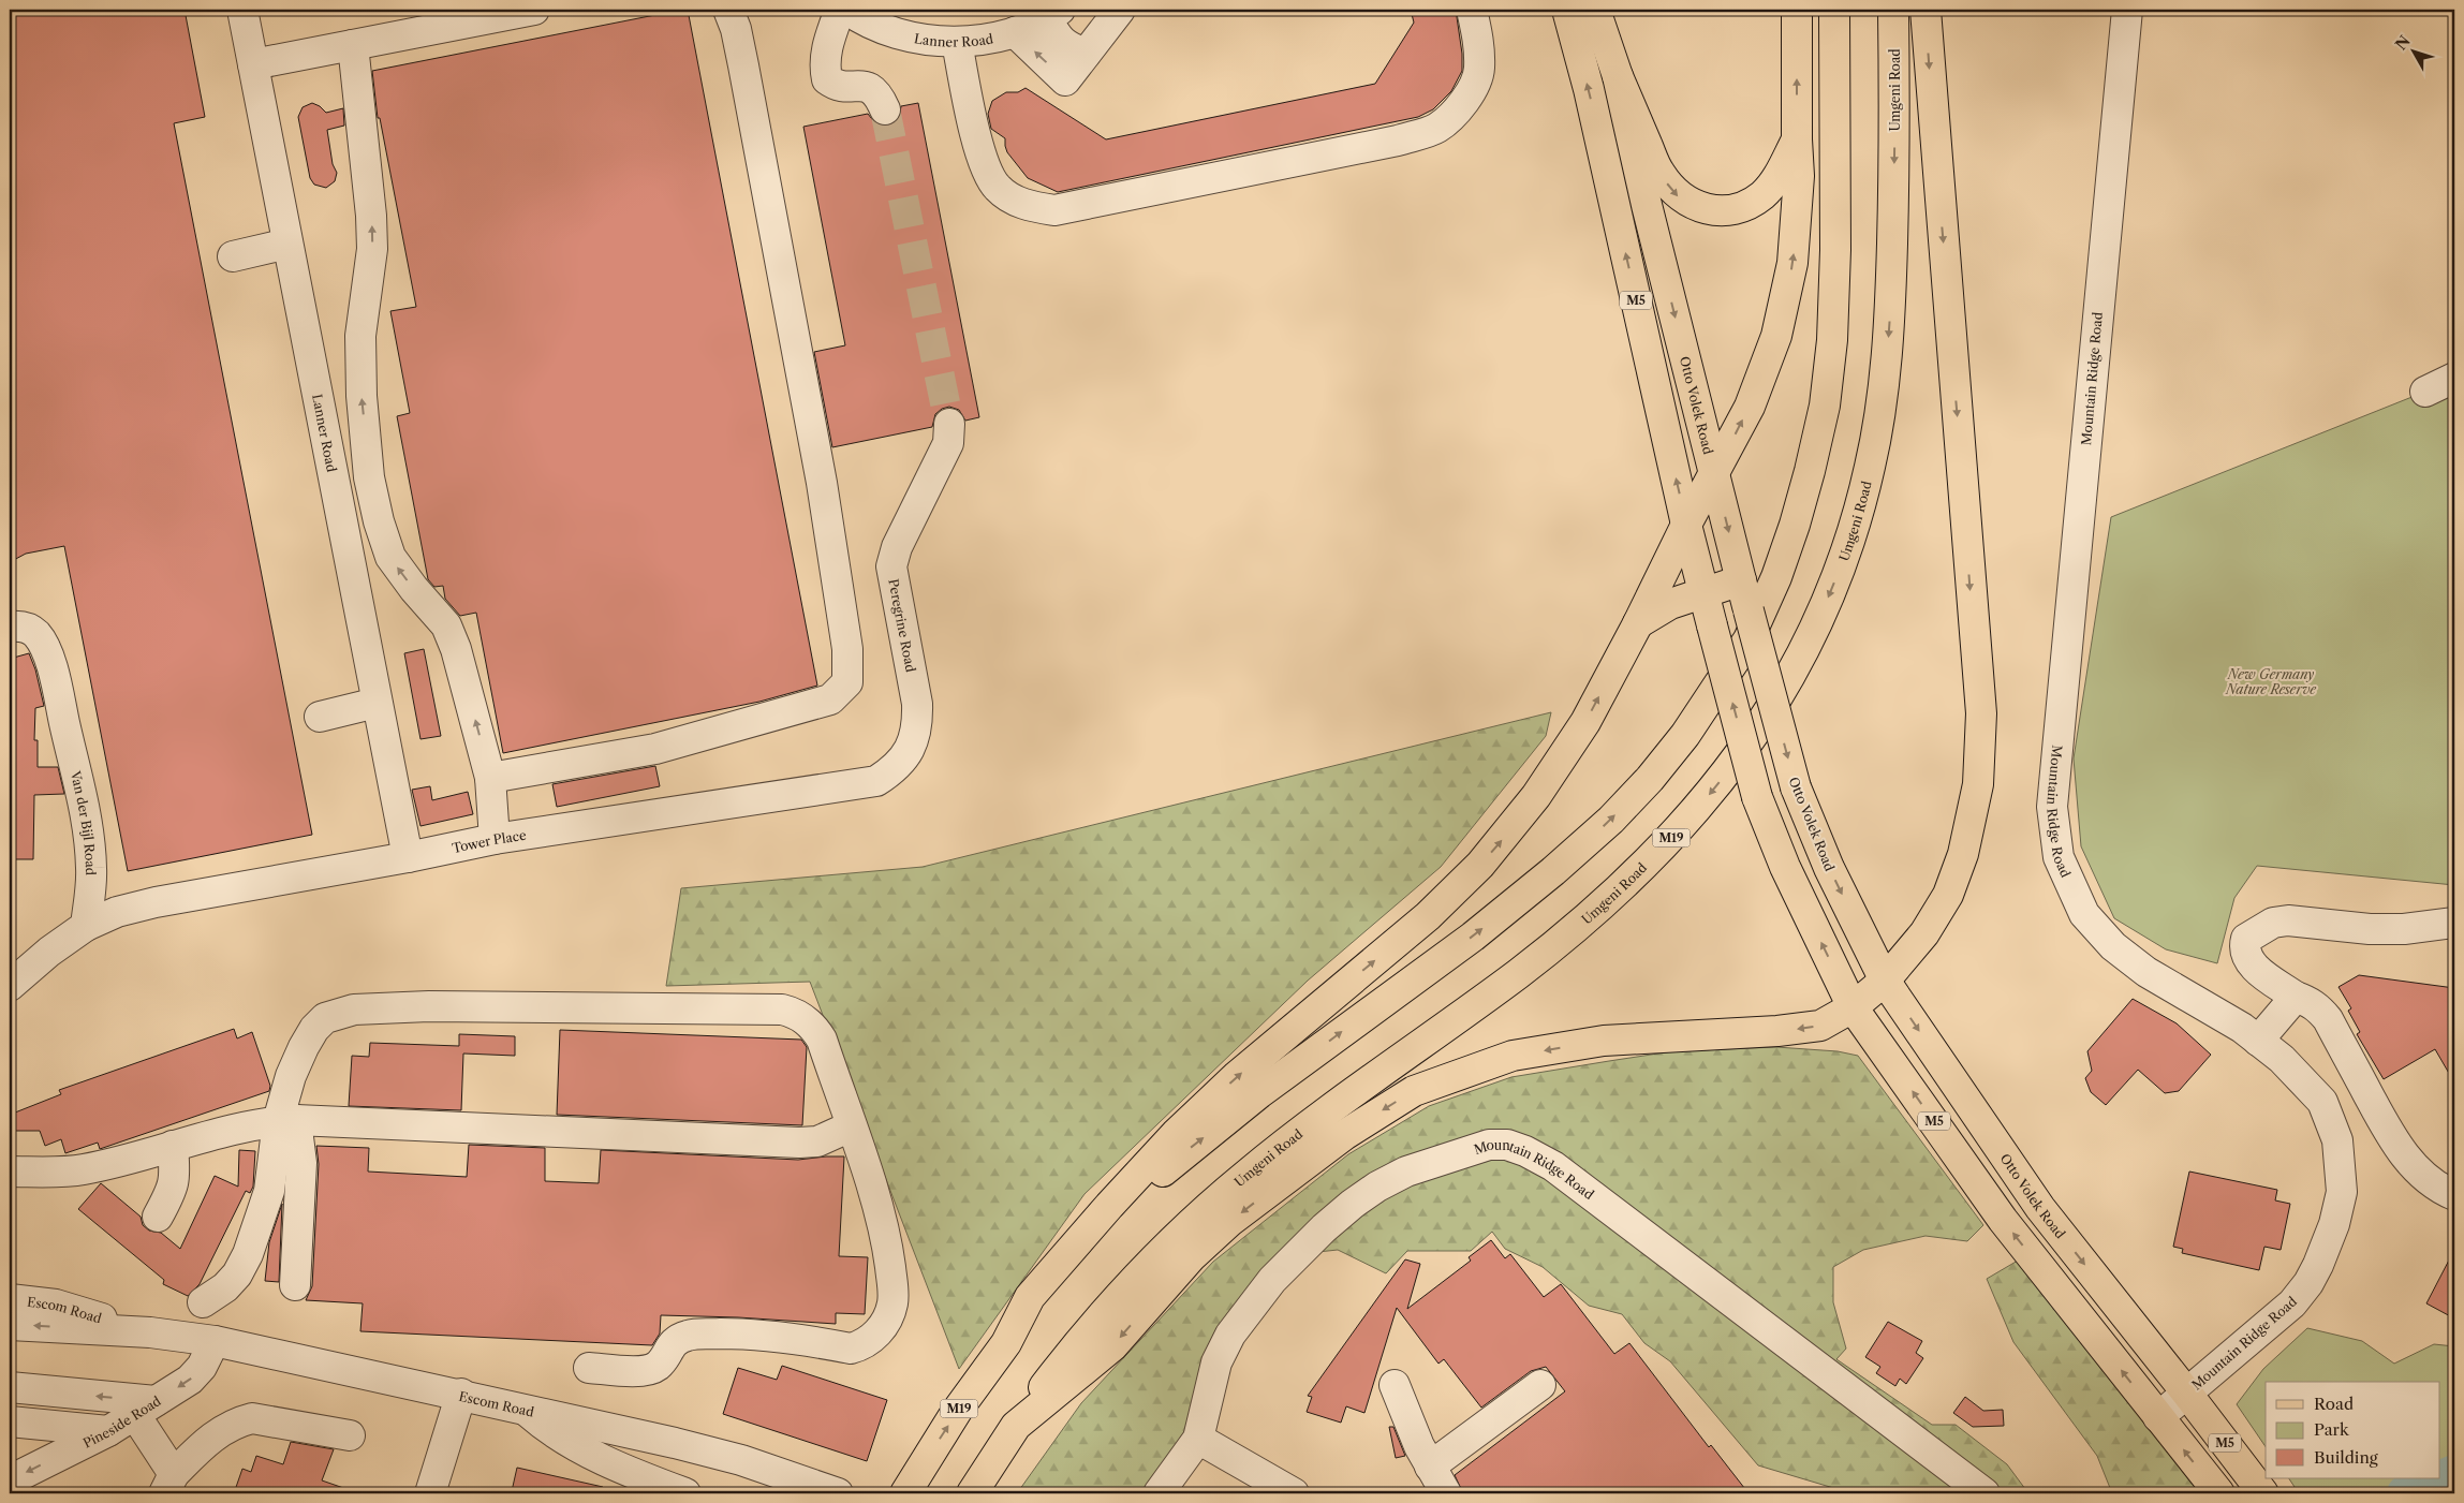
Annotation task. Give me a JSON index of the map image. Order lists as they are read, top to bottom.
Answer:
{
  "streets": {
    "main road": [
      "Umgeni Road",
      "M5",
      "Otto Volek Road",
      "M19"
    ],
    "street": [
      "Lanner Road",
      "Mountain Ridge Road",
      "Peregrine Road",
      "Van der Bijl Road",
      "Tower Place",
      "Escom Road",
      "Pineside Road"
    ]
  },
  "crossings": [
    ["Lanner Road", "Tower Place"],
    ["Umgeni Road", "M19"],
    ["M5", "Mountain Ridge Road"],
    ["Mountain Ridge Road", "Otto Volek Road"],
    ["Peregrine Road", "Tower Place"],
    ["Van der Bijl Road", "Tower Place"],
    ["Escom Road", "Pineside Road"]
  ],
  "one_way": ["Pineside Road"],
  "parks": ["New Germany Nature Reserve"],
  "legend": ["Road", "Park", "Building"],
  "north": "top left"
}
